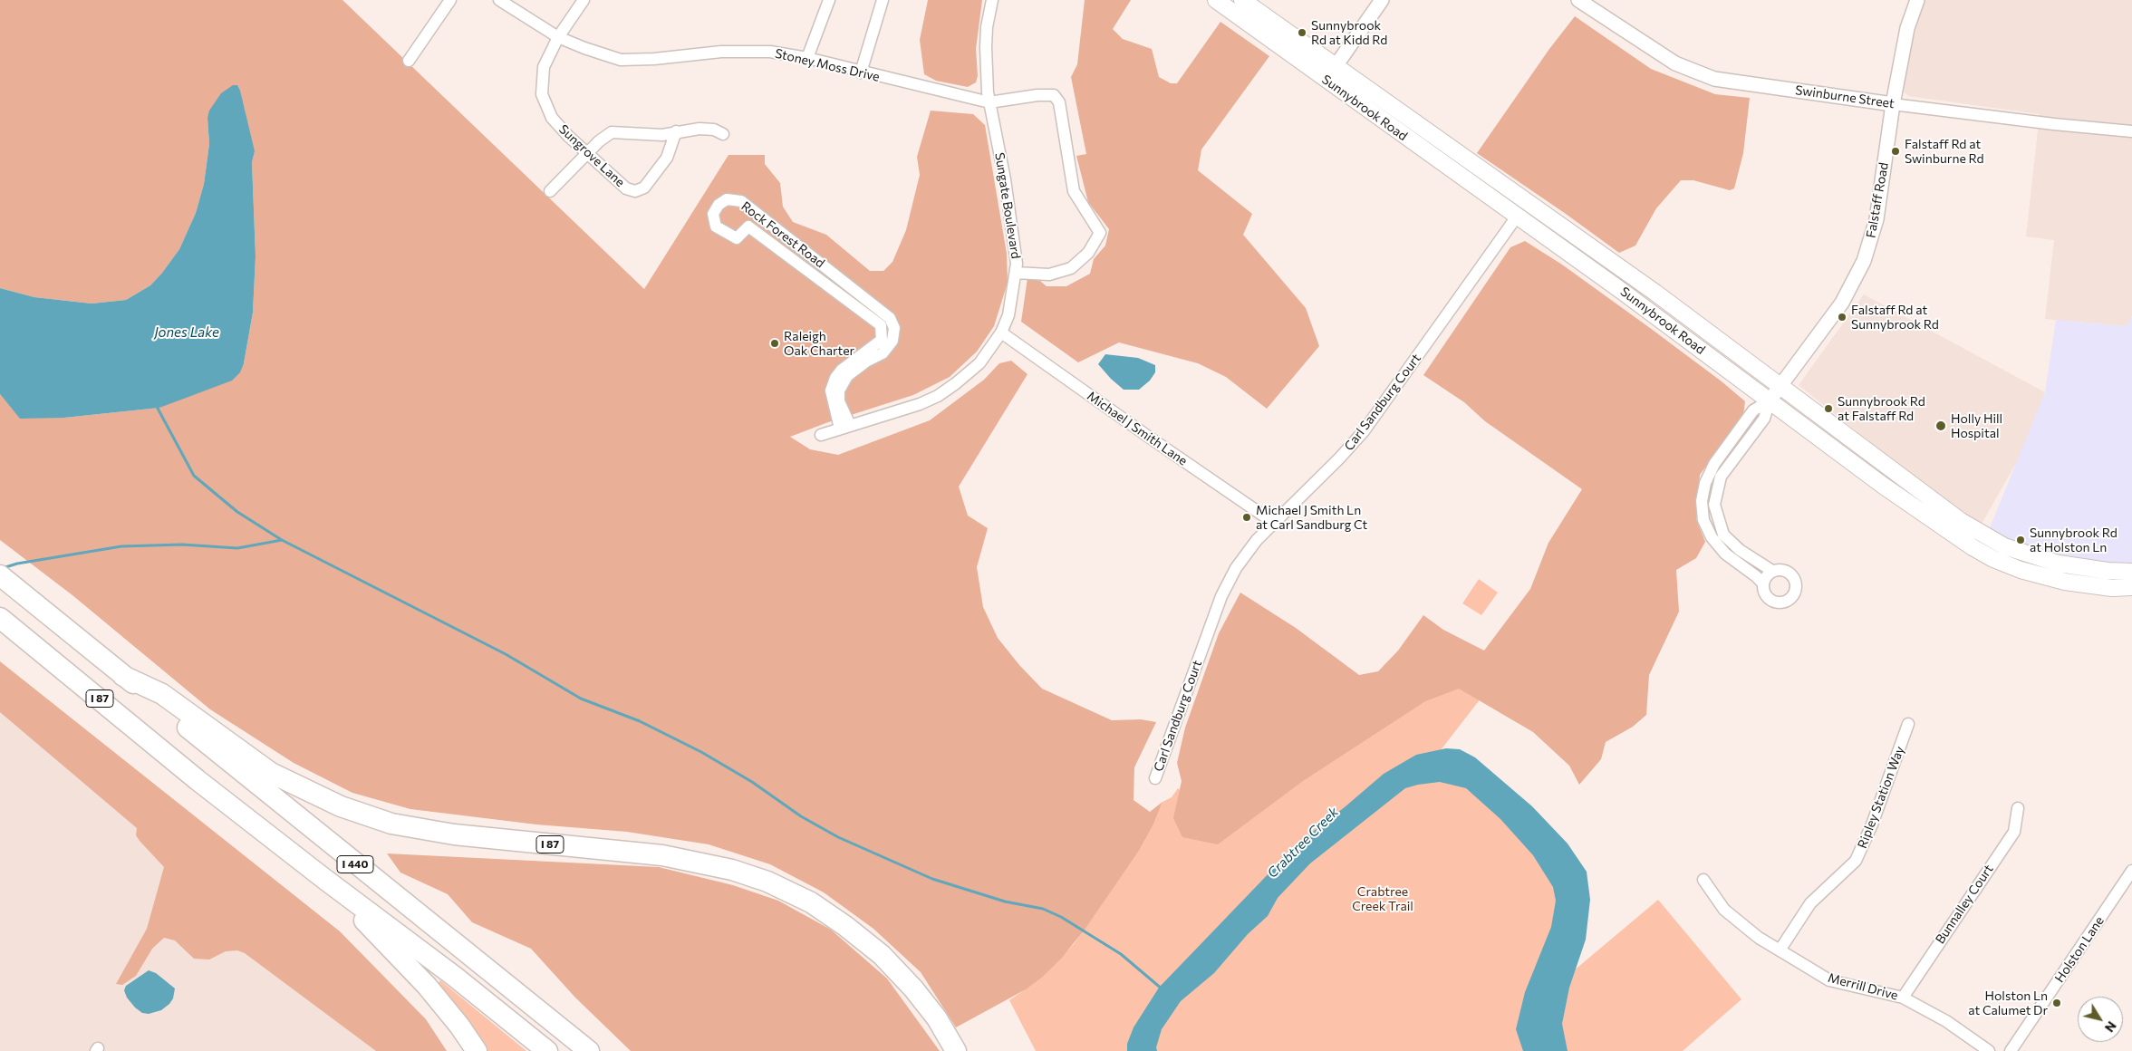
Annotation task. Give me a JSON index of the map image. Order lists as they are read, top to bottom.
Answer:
{
  "streets": {
    "highway": ["I 87", "I 440"],
    "main road": ["Sunnybrook Road"],
    "street": [
      "Stoney Moss Drive",
      "Swinburne Street",
      "Sungrove Lane",
      "Falstaff Road",
      "Sungate Boulevard",
      "Rock Forest Road",
      "Carl Sandburg Court",
      "Michael J Smith Lane",
      "Ripley Station Way",
      "Bunnalley Court",
      "Holston Lane",
      "Merrill Drive"
    ]
  },
  "crossings": [
    ["Stoney Moss Drive", "Sungrove Lane"],
    ["Stoney Moss Drive", "Sungate Boulevard"],
    ["Swinburne Street", "Falstaff Road"],
    ["Sunnybrook Road", "Falstaff Road"],
    ["Sunnybrook Road", "Carl Sandburg Court"],
    ["Sungate Boulevard", "Rock Forest Road"],
    ["Sungate Boulevard", "Michael J Smith Lane"],
    ["Carl Sandburg Court", "Michael J Smith Lane"],
    ["I 87", "I 440"],
    ["Ripley Station Way", "Merrill Drive"],
    ["Bunnalley Court", "Merrill Drive"]
  ],
  "water": ["Jones Lake", "Crabtree Creek"],
  "parks": ["Crabtree Creek Trail"],
  "places": [
    "Sunnybrook Rd at Kidd Rd",
    "Falstaff Rd at Swinburne Rd",
    "Falstaff Rd at Sunnybrook Rd",
    "Raleigh Oak Charter",
    "Sunnybrook Rd at Falstaff Rd",
    "Holly Hill Hospital",
    "Michael J Smith Ln at Carl Sandburg Ct",
    "Sunnybrook Rd at Holston Ln",
    "Holston Ln at Calumet Dr"
  ],
  "north": "bottom right"
}
